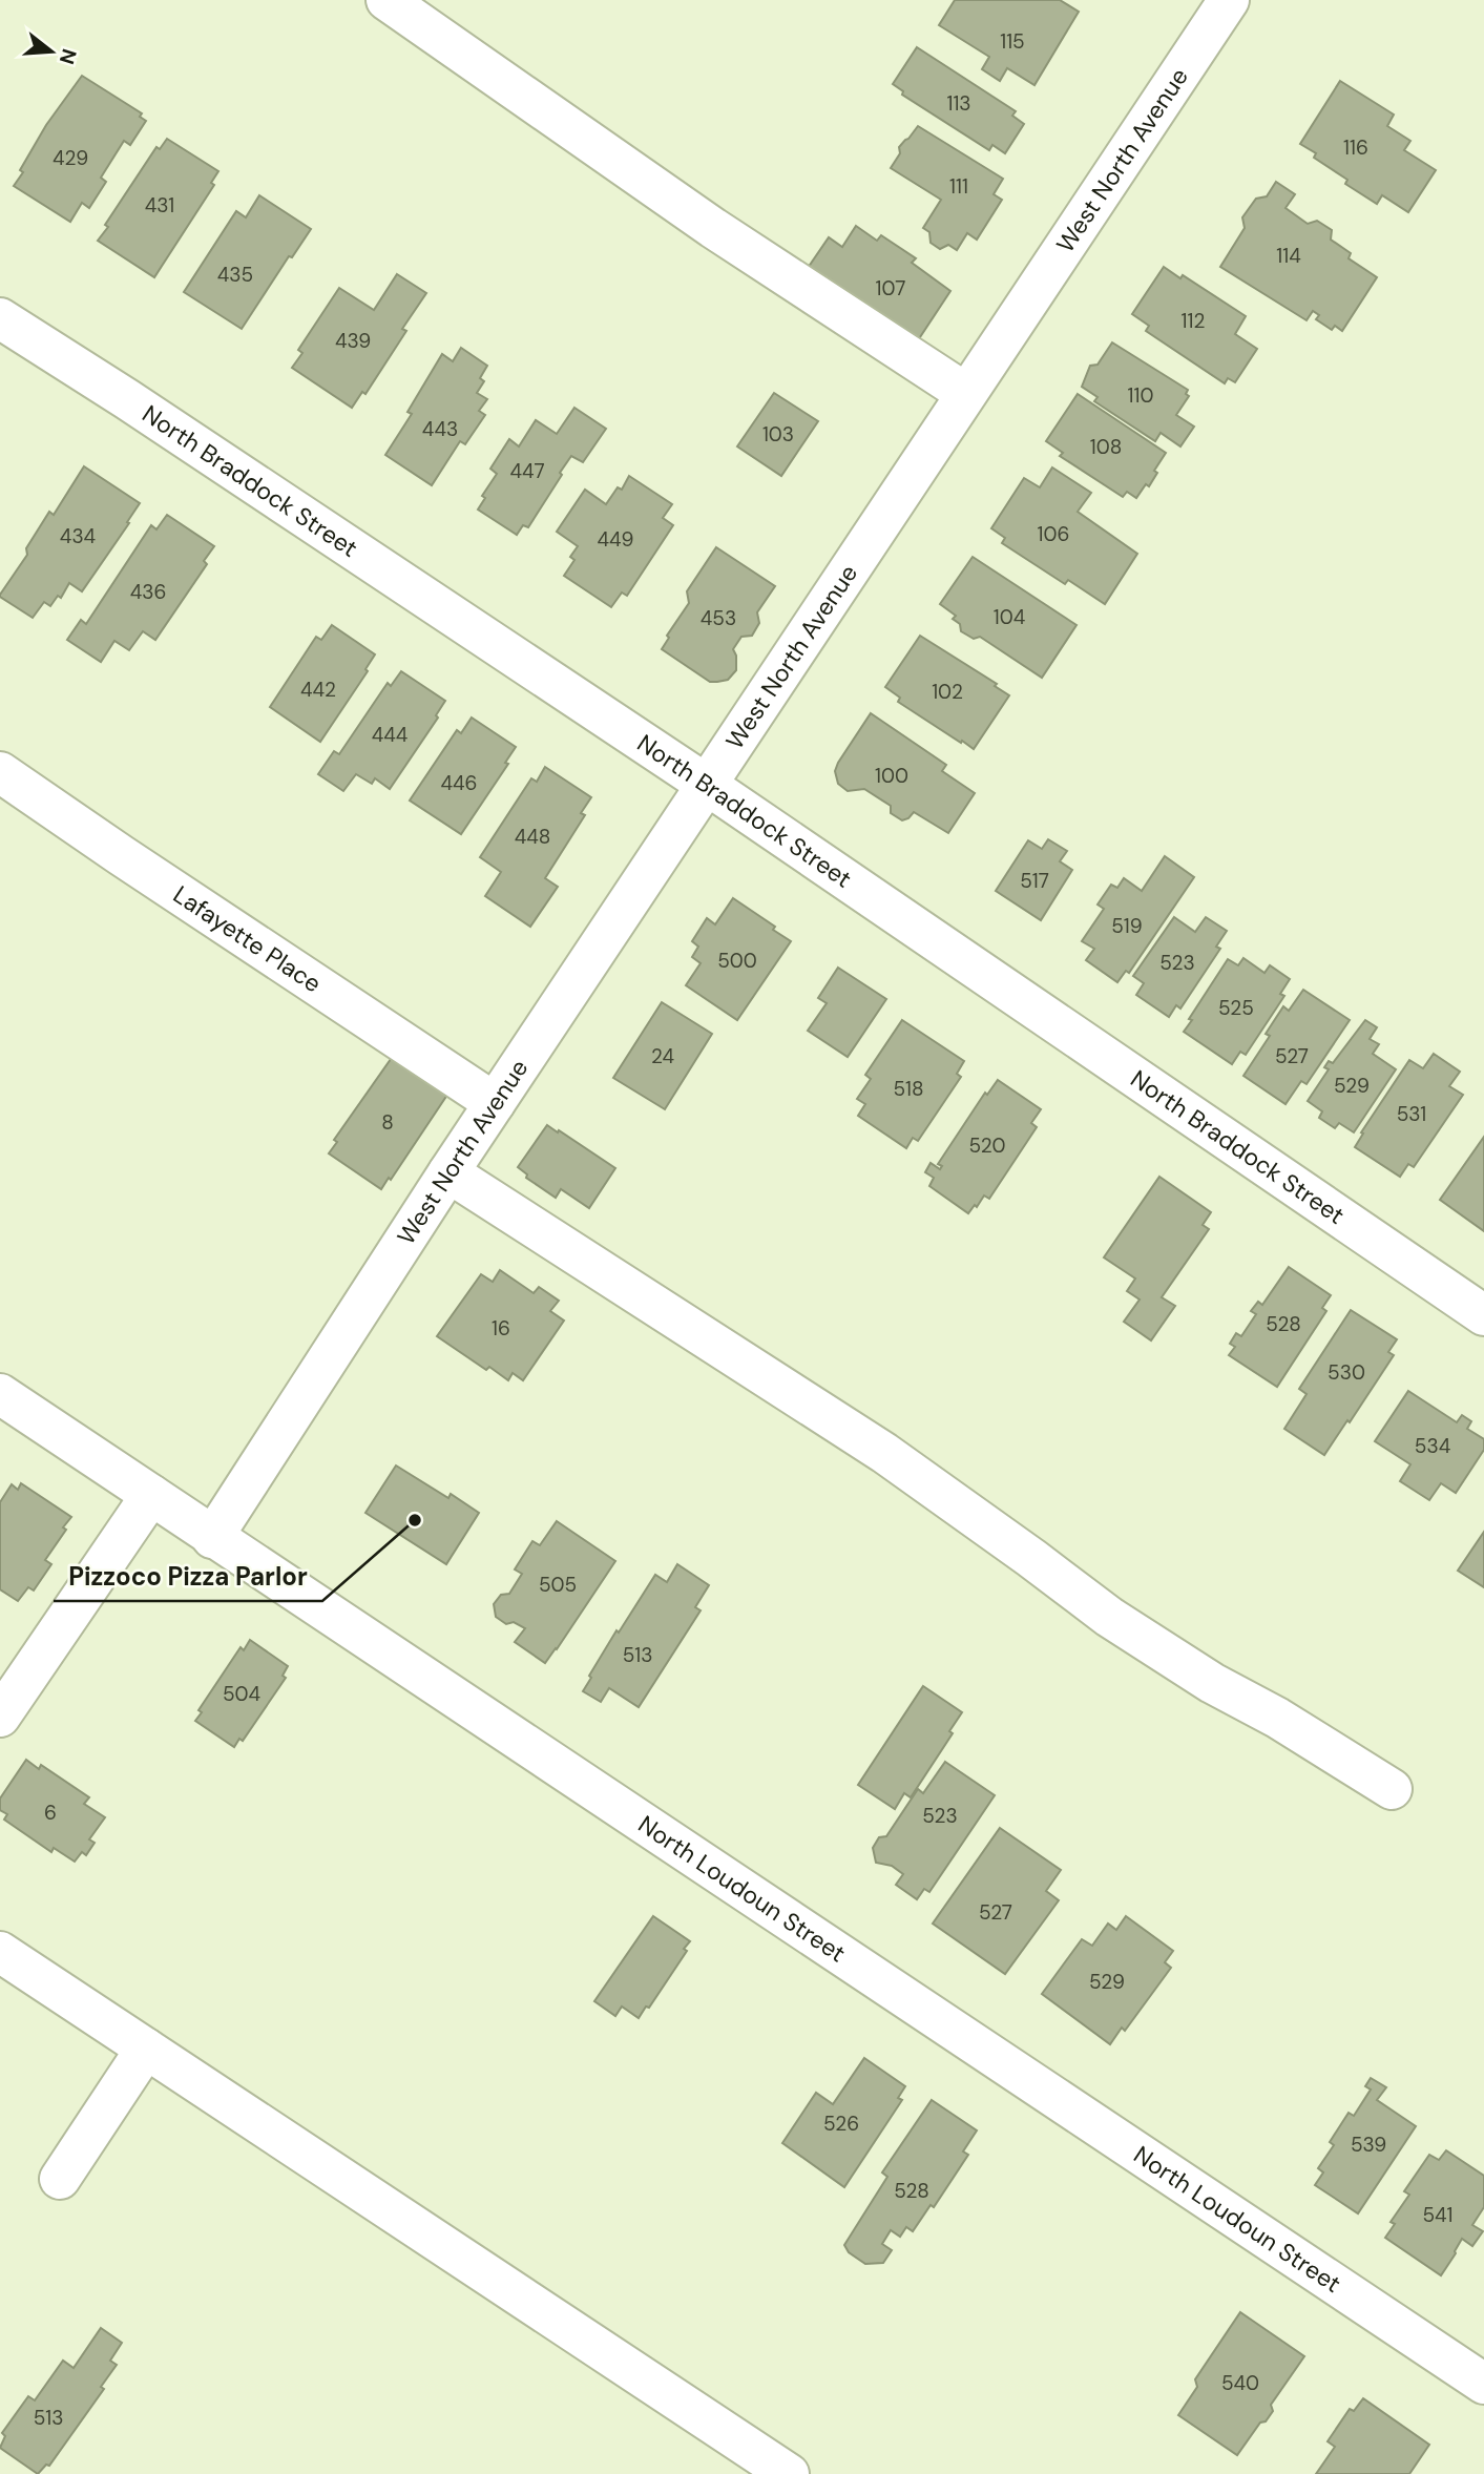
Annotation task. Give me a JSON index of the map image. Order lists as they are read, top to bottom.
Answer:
{
  "streets": {
    "street": [
      "West North Avenue",
      "North Braddock Street",
      "Lafayette Place",
      "North Loudoun Street"
    ]
  },
  "crossings": [
    ["West North Avenue", "North Braddock Street"],
    ["West North Avenue", "Lafayette Place"],
    ["West North Avenue", "North Loudoun Street"]
  ],
  "places": ["Pizzoco Pizza Parlor"],
  "house_numbers": [
    "115",
    "113",
    "116",
    "429",
    "111",
    "431",
    "114",
    "435",
    "107",
    "112",
    "439",
    "110",
    "443",
    "103",
    "108",
    "447",
    "106",
    "434",
    "449",
    "436",
    "104",
    "453",
    "442",
    "102",
    "444",
    "100",
    "446",
    "448",
    "517",
    "519",
    "500",
    "523",
    "525",
    "24",
    "527",
    "529",
    "518",
    "531",
    "8",
    "520",
    "528",
    "16",
    "530",
    "534",
    "505",
    "513",
    "504",
    "6",
    "523",
    "527",
    "529",
    "526",
    "539",
    "528",
    "541",
    "540",
    "513"
  ],
  "north": "right"
}
